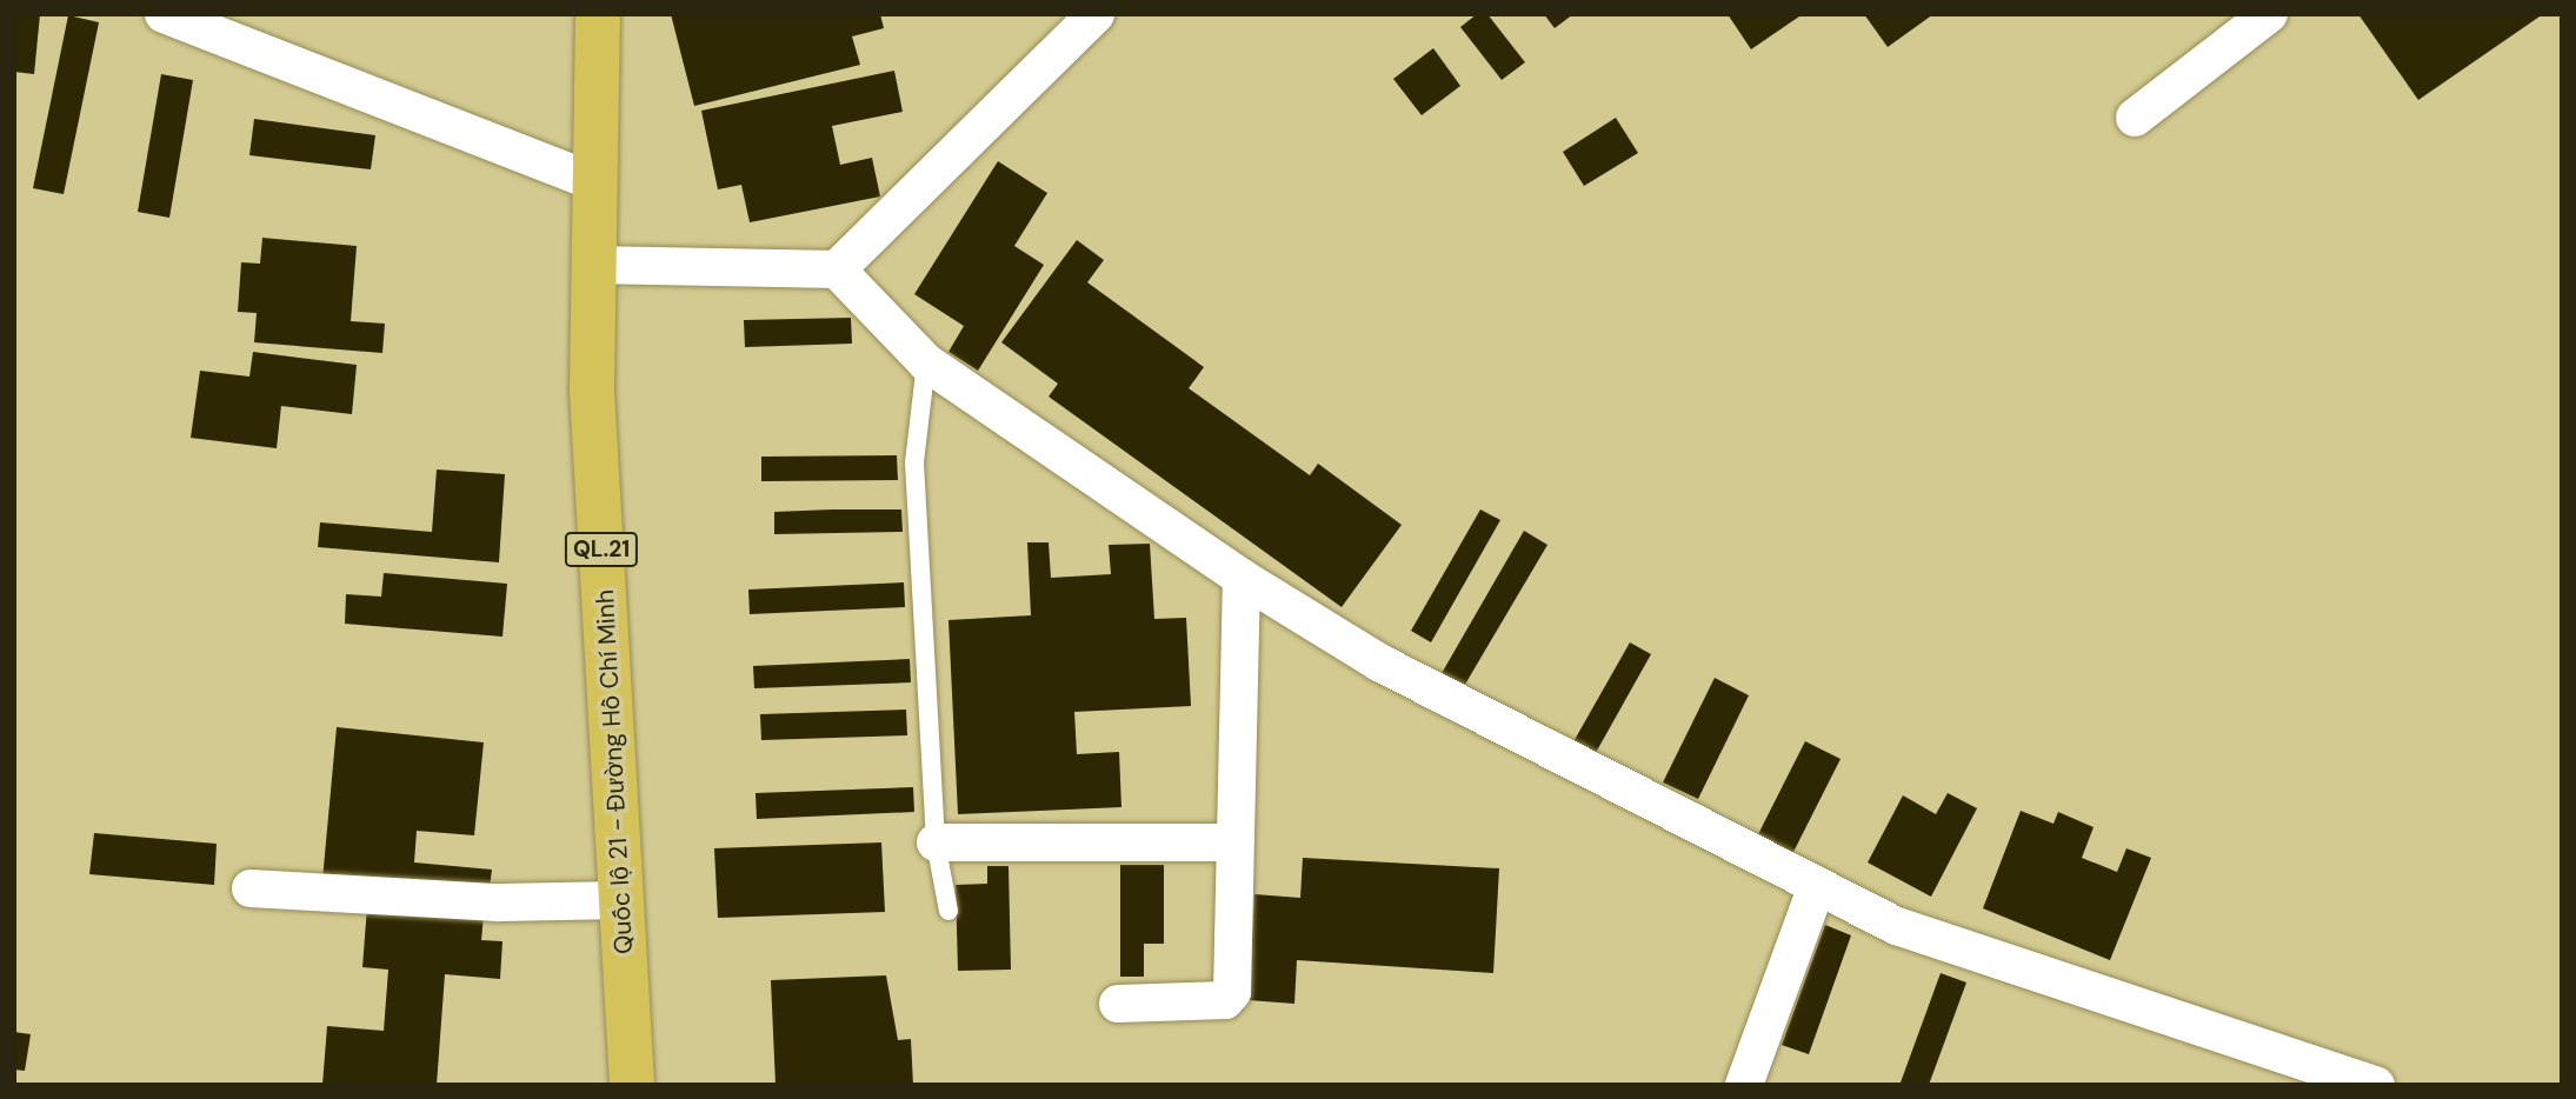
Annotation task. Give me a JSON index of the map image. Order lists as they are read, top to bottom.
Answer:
{
  "streets": {
    "highway": ["QL.21", "Quốc lộ 21 - Đường Hồ Chí Minh"]
  }
}
